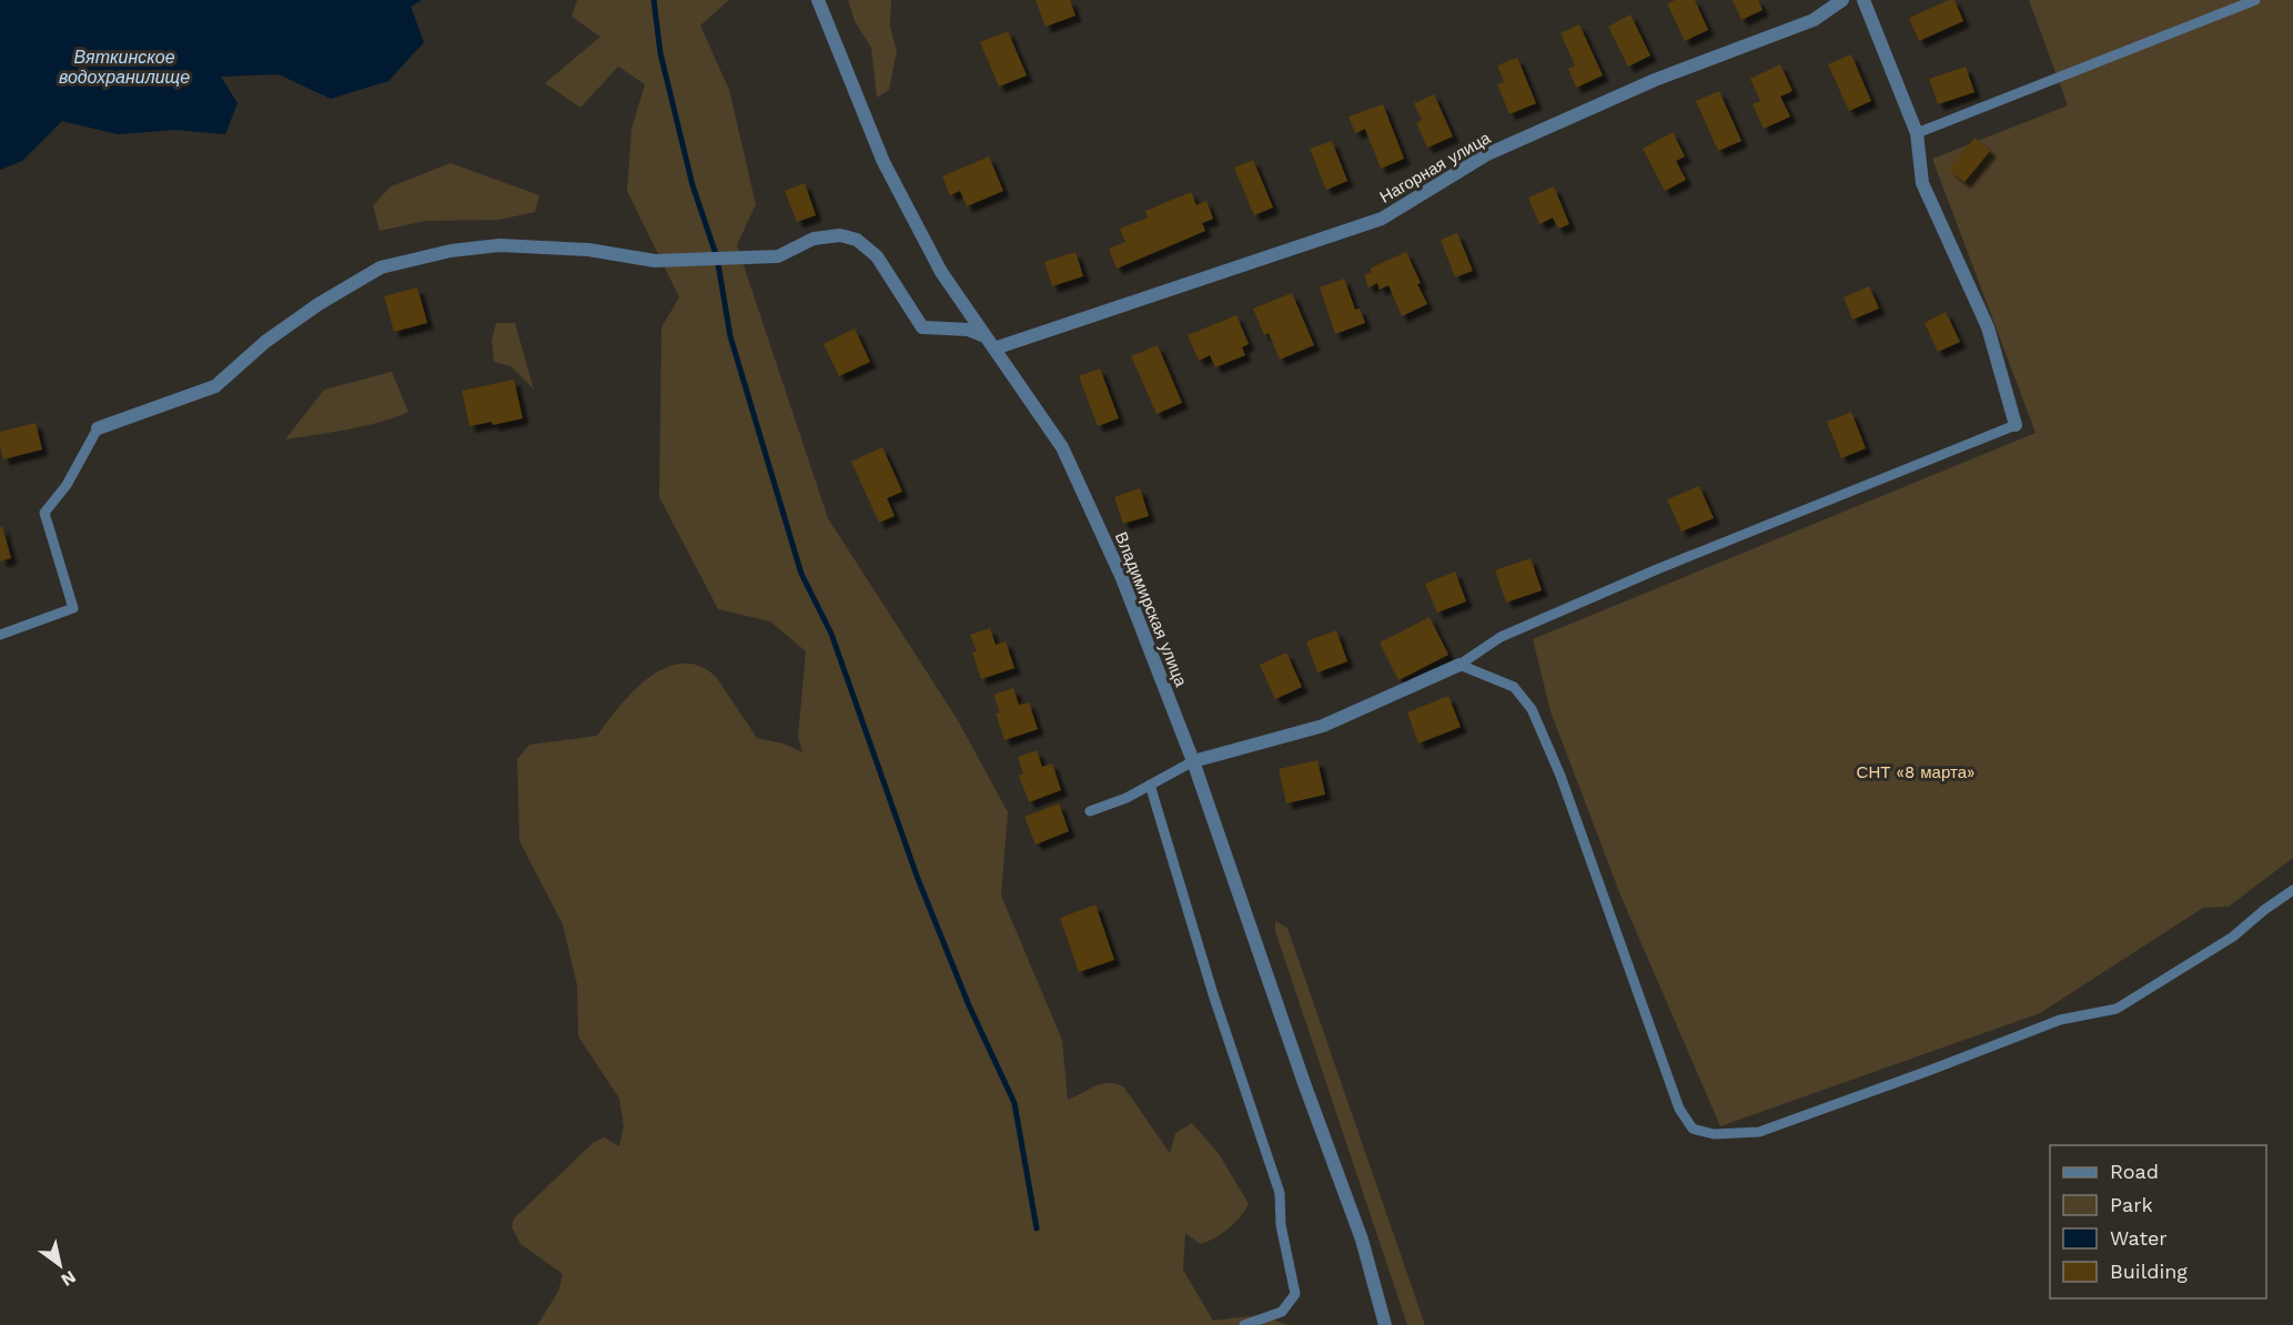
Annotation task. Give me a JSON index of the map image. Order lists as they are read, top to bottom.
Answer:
{
  "streets": {
    "street": ["Нагорная улица", "Владимирская улица"]
  },
  "crossings": [
    ["Нагорная улица", "Владимирская улица"]
  ],
  "water": ["Вяткинское водохранилище"],
  "parks": ["СНТ «8 марта»"],
  "legend": [
    "Road",
    "Park",
    "Water",
    "Building"
  ],
  "north": "bottom right"
}
